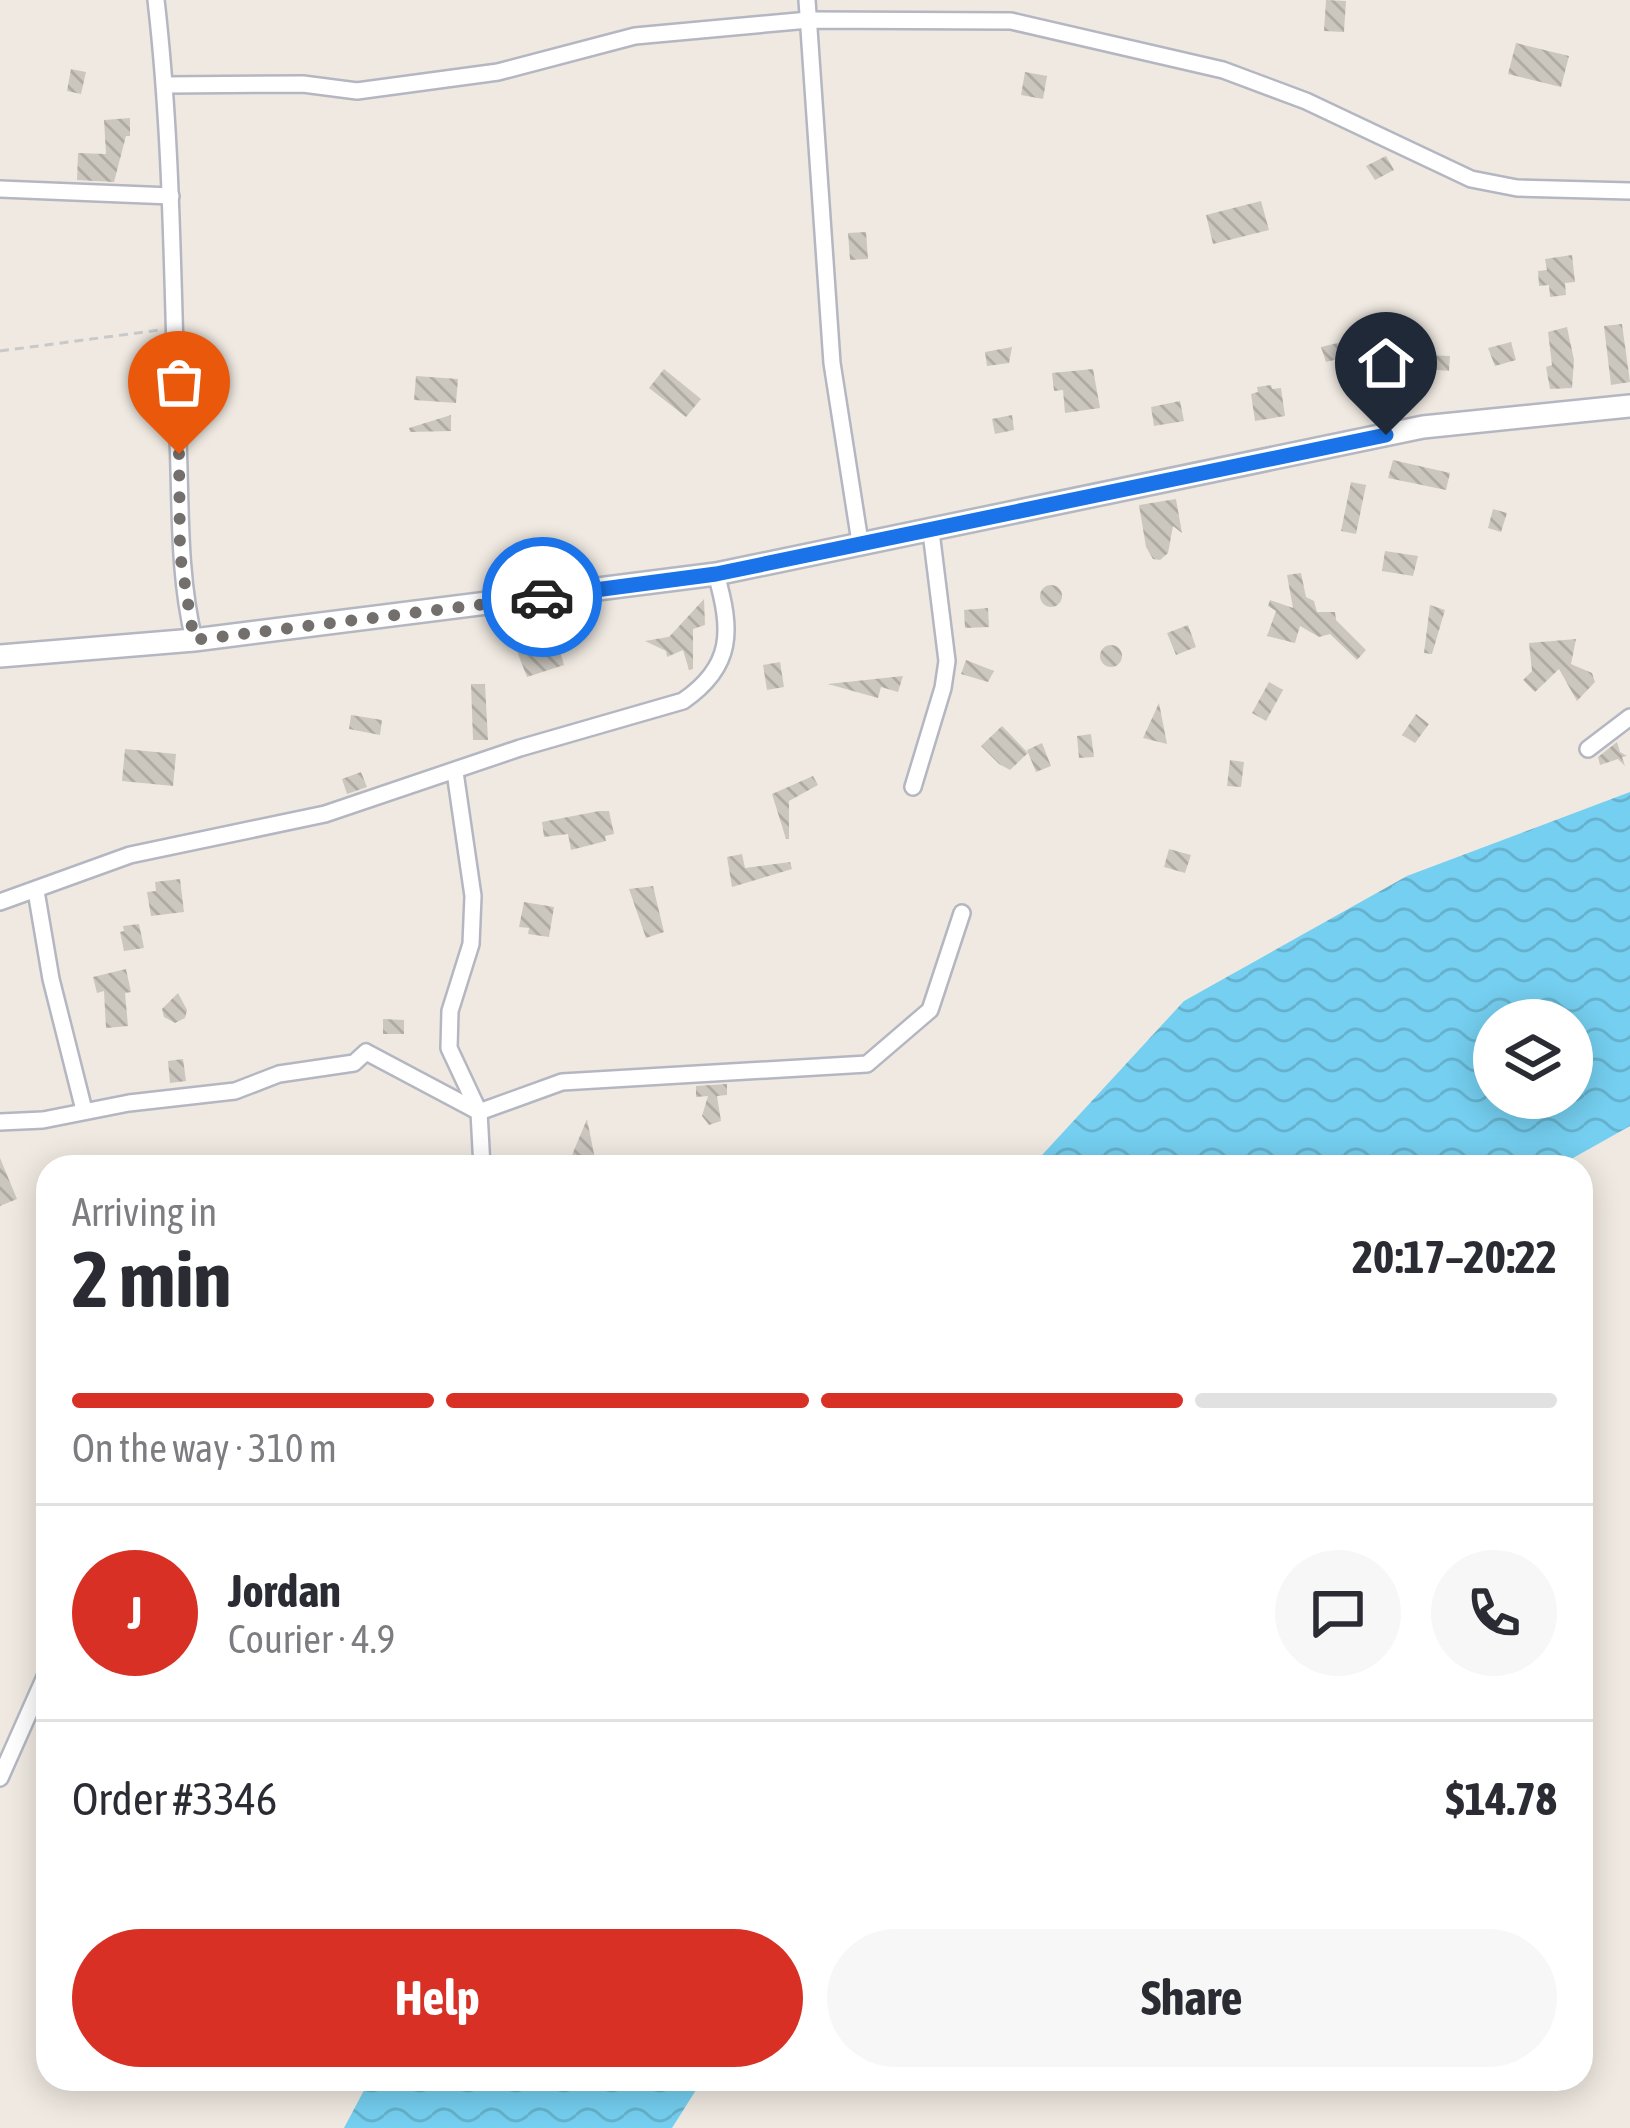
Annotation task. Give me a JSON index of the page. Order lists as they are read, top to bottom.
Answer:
{
  "page": {
    "heading": ["2 min", "Arriving in", "20:17–20:22"],
    "panel": [
      "Jordan",
      "Courier · 4.9",
      "Order #3346",
      "$14.78"
    ],
    "bar": "On the way · 310 m",
    "round": "J",
    "buttons": ["Help", "Share"]
  }
}
